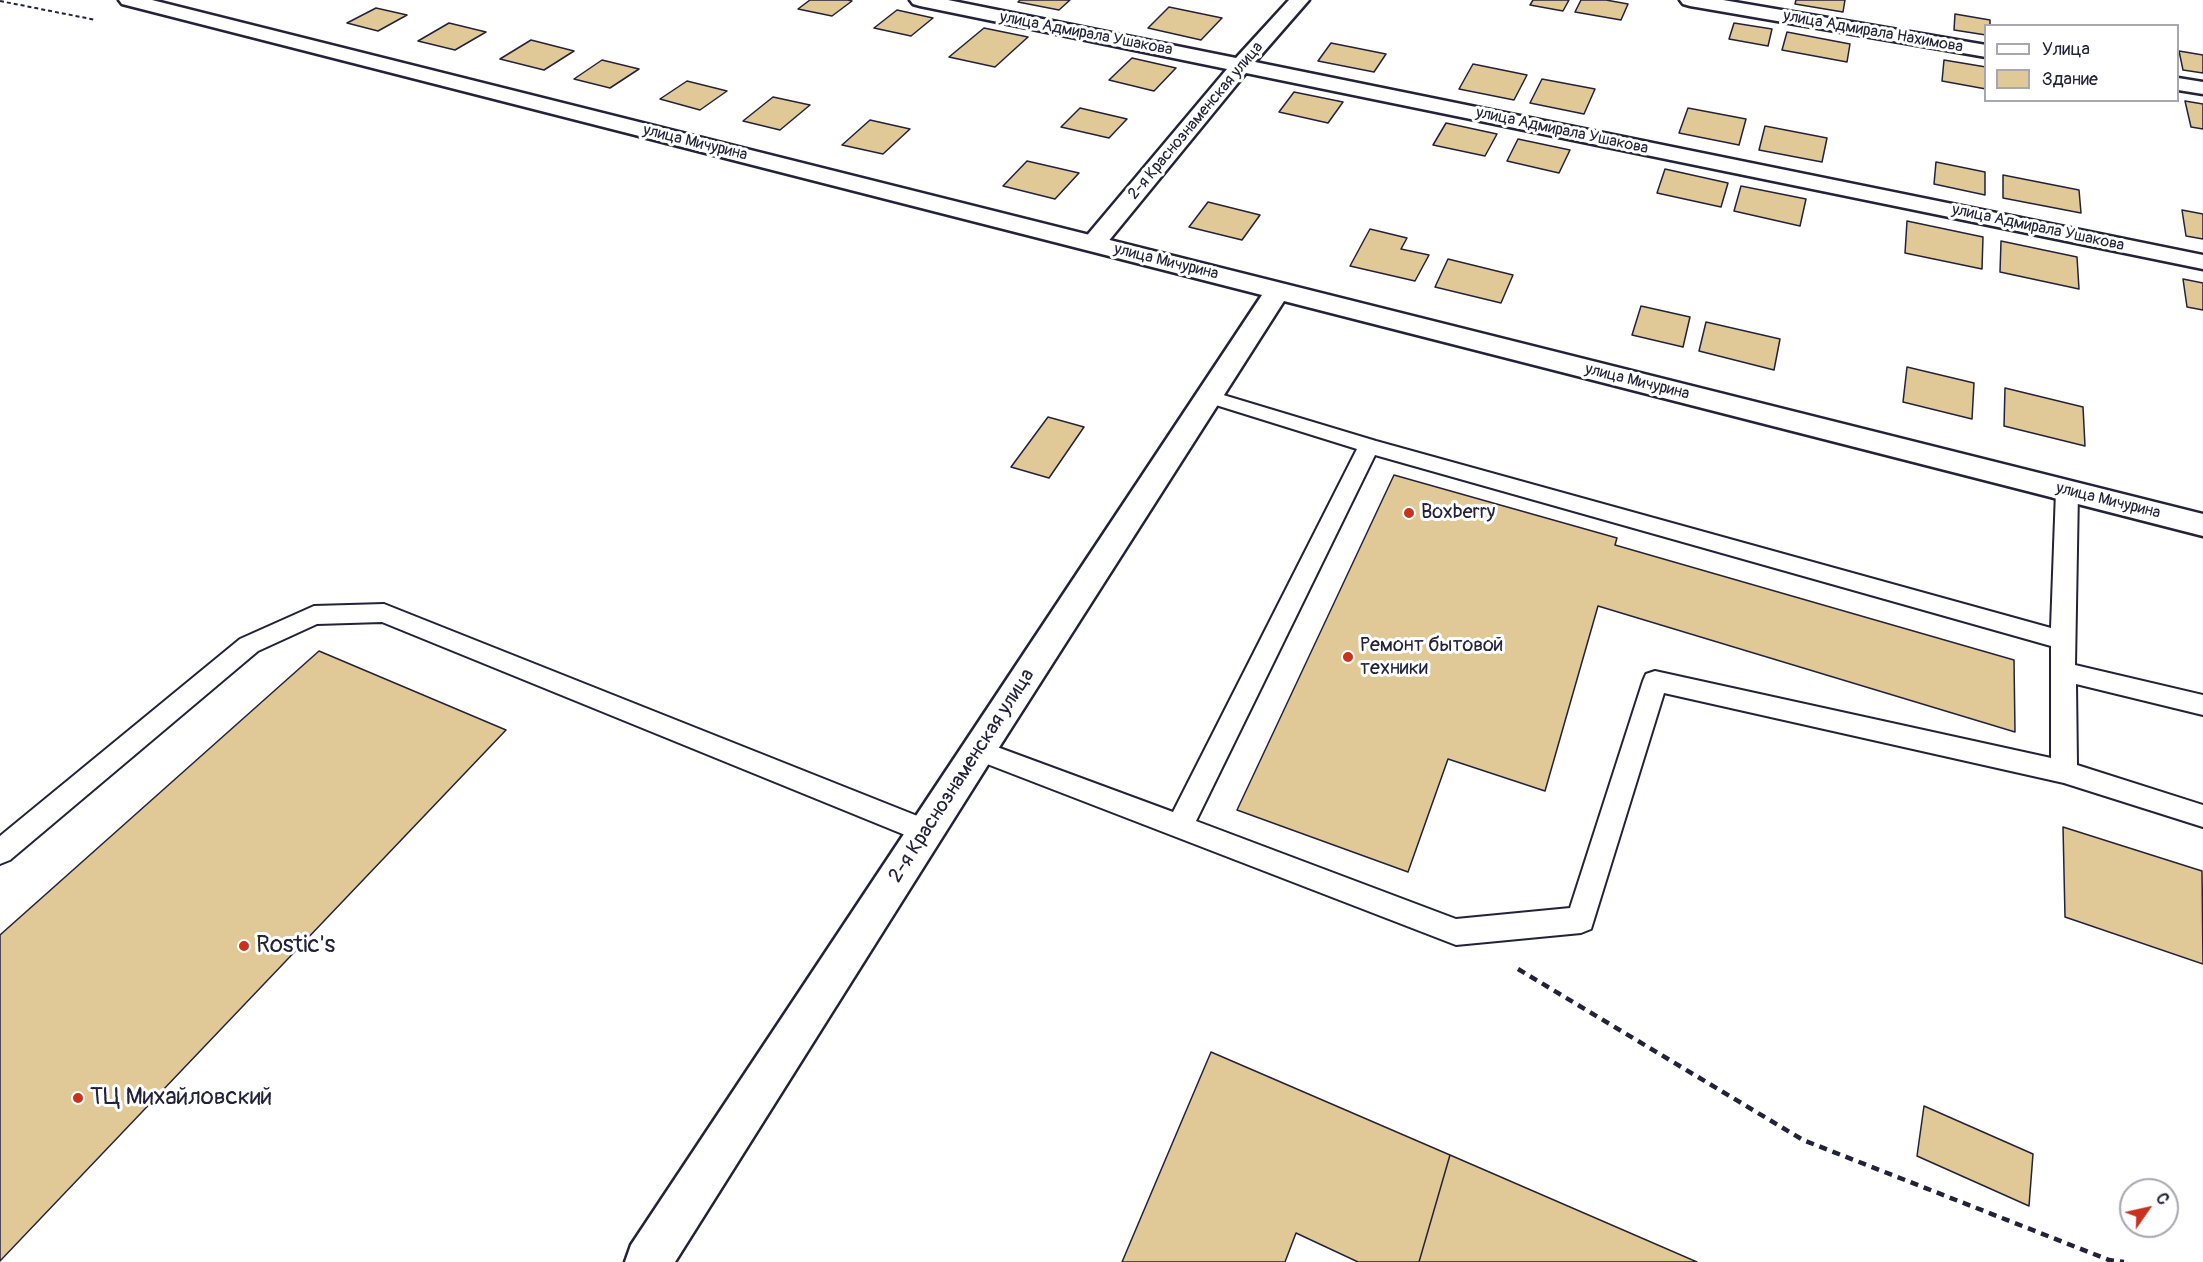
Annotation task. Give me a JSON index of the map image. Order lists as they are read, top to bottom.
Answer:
{
  "streets": {
    "street": [
      "улица Адмирала Нахимова",
      "улица Адмирала Ушакова",
      "2-я Краснознаменская улица",
      "улица Мичурина"
    ]
  },
  "crossings": [
    ["улица Адмирала Ушакова", "2-я Краснознаменская улица"],
    ["2-я Краснознаменская улица", "улица Мичурина"]
  ],
  "places": [
    "Boxberry",
    "Ремонт бытовой техники",
    "Rostic's",
    "ТЦ Михайловский"
  ],
  "legend": ["Улица", "Здание"],
  "north": "top right"
}
